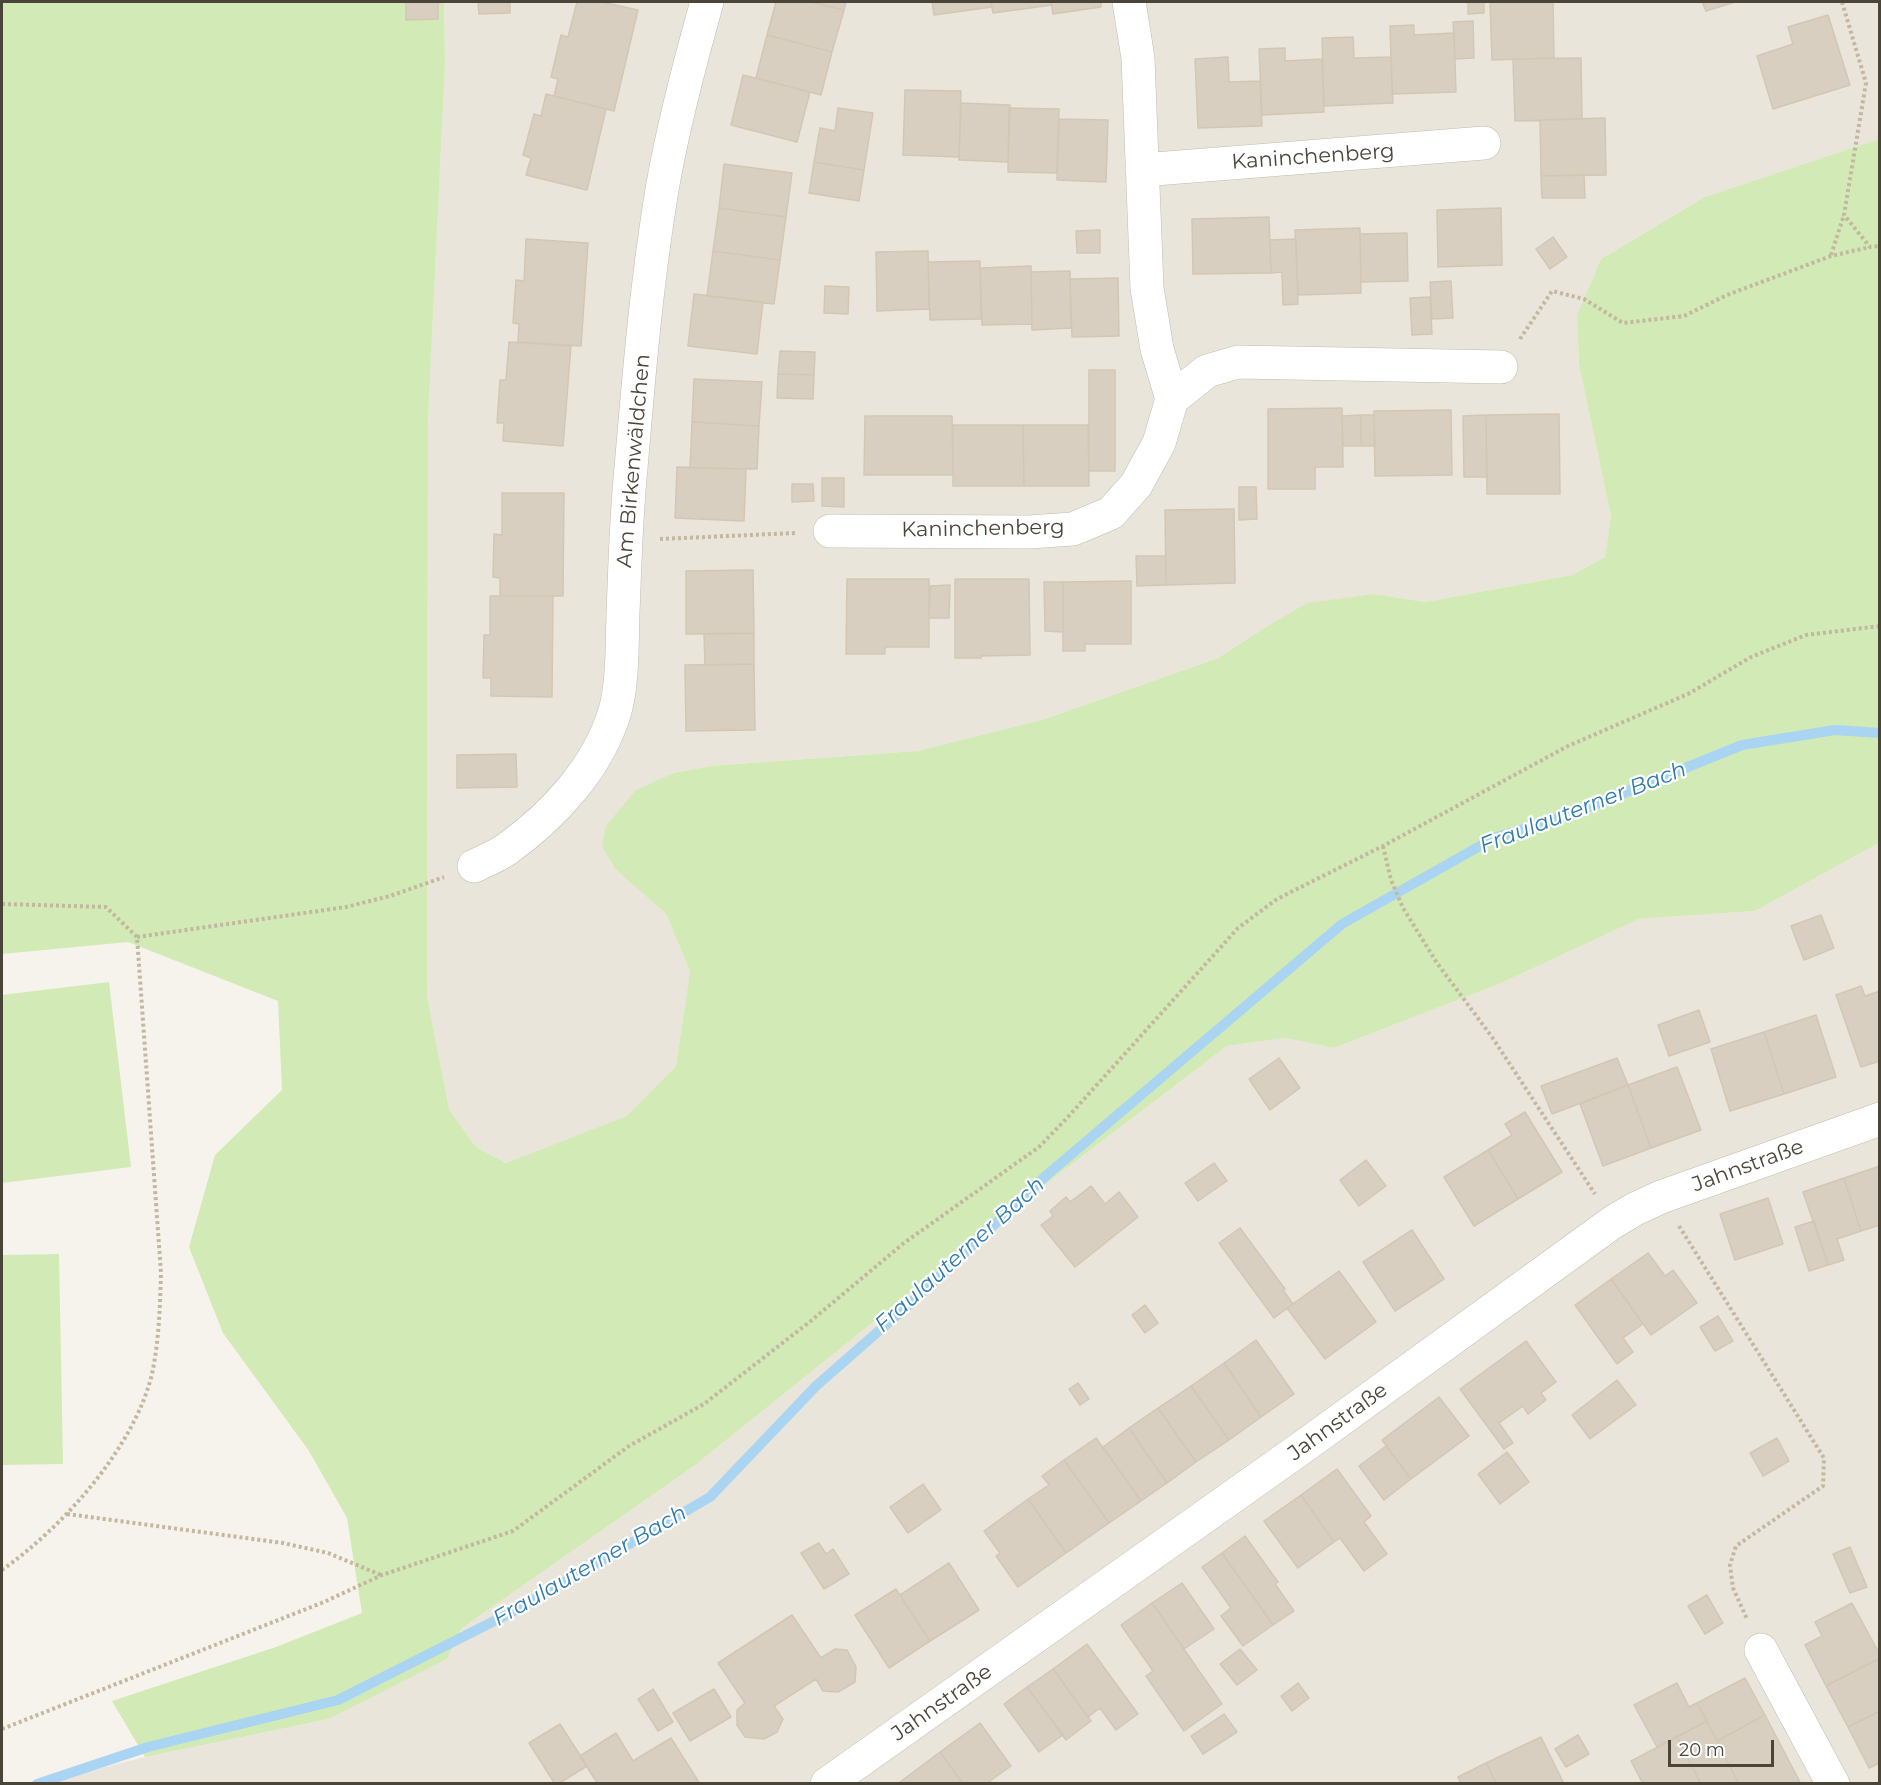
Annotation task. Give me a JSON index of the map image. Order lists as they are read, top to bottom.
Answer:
{
  "streets": {
    "street": ["Kaninchenberg", "Am Birkenwäldchen", "Jahnstraße"]
  },
  "water": ["Fraulauterner Bach"],
  "scale_bar": "20 m"
}
